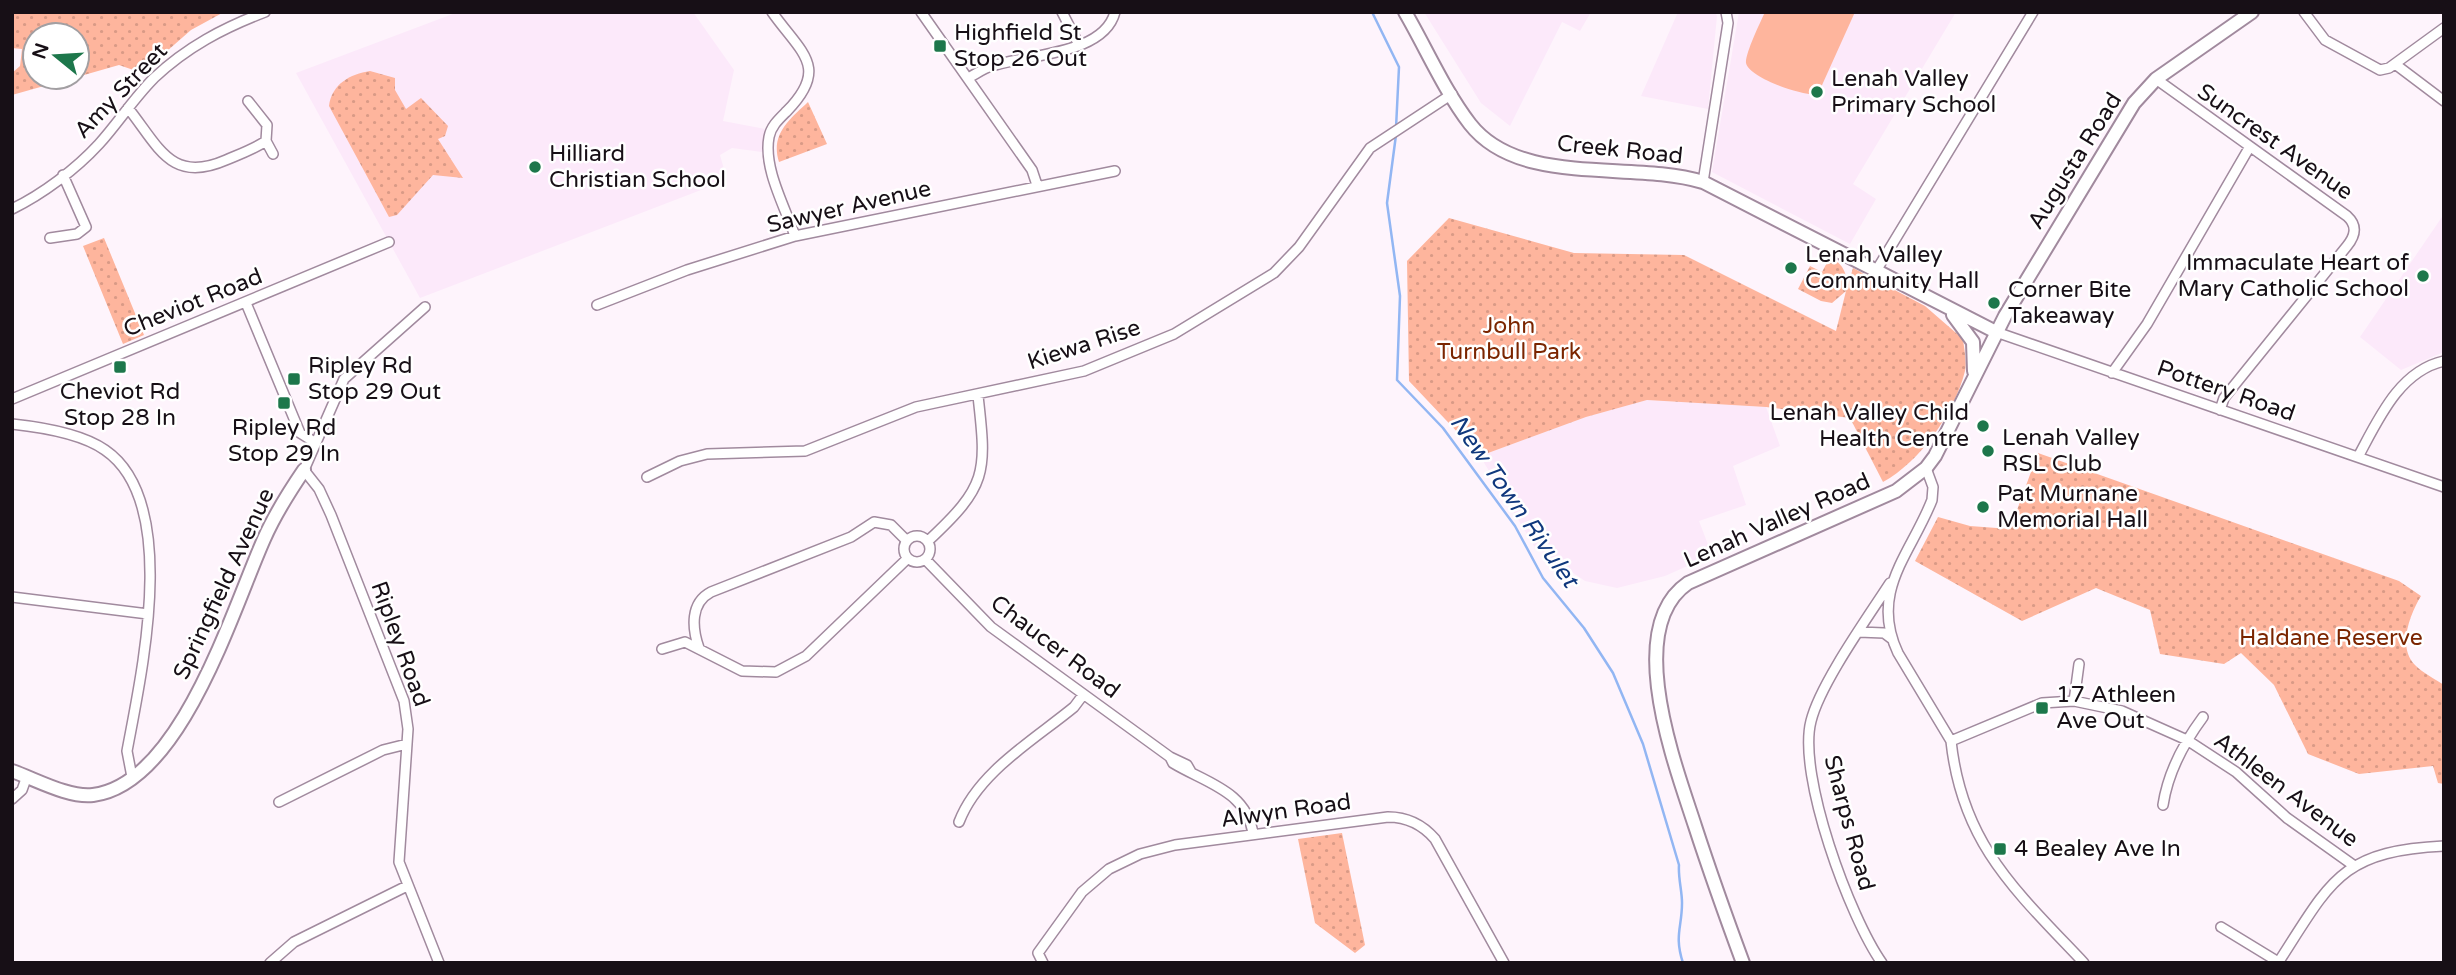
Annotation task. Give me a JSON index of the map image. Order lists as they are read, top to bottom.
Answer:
{
  "streets": {
    "street": [
      "Amy Street",
      "Suncrest Avenue",
      "Creek Road",
      "Augusta Road",
      "Sawyer Avenue",
      "Cheviot Road",
      "Kiewa Rise",
      "Pottery Road",
      "Lenah Valley Road",
      "Springfield Avenue",
      "Ripley Road",
      "Chaucer Road",
      "Athleen Avenue",
      "Alwyn Road",
      "Sharps Road"
    ]
  },
  "crossings": [
    ["Suncrest Avenue", "Augusta Road"],
    ["Suncrest Avenue", "Pottery Road"],
    ["Creek Road", "Augusta Road"],
    ["Creek Road", "Kiewa Rise"],
    ["Creek Road", "Pottery Road"],
    ["Creek Road", "Lenah Valley Road"],
    ["Augusta Road", "Pottery Road"],
    ["Augusta Road", "Lenah Valley Road"],
    ["Pottery Road", "Lenah Valley Road"],
    ["Springfield Avenue", "Ripley Road"],
    ["Chaucer Road", "Alwyn Road"]
  ],
  "water": ["New Town Rivulet"],
  "parks": ["John Turnbull Park", "Haldane Reserve"],
  "places": {
    "transit": [
      "Highfield St Stop 26 Out",
      "Cheviot Rd Stop 28 In",
      "Ripley Rd Stop 29 Out",
      "Ripley Rd Stop 29 In",
      "17 Athleen Ave Out",
      "4 Bealey Ave In"
    ],
    "other": [
      "Lenah Valley Primary School",
      "Hilliard Christian School",
      "Lenah Valley Community Hall",
      "Immaculate Heart of Mary Catholic School",
      "Corner Bite Takeaway",
      "Lenah Valley Child Health Centre",
      "Lenah Valley RSL Club",
      "Pat Murnane Memorial Hall"
    ]
  },
  "north": "left"
}
